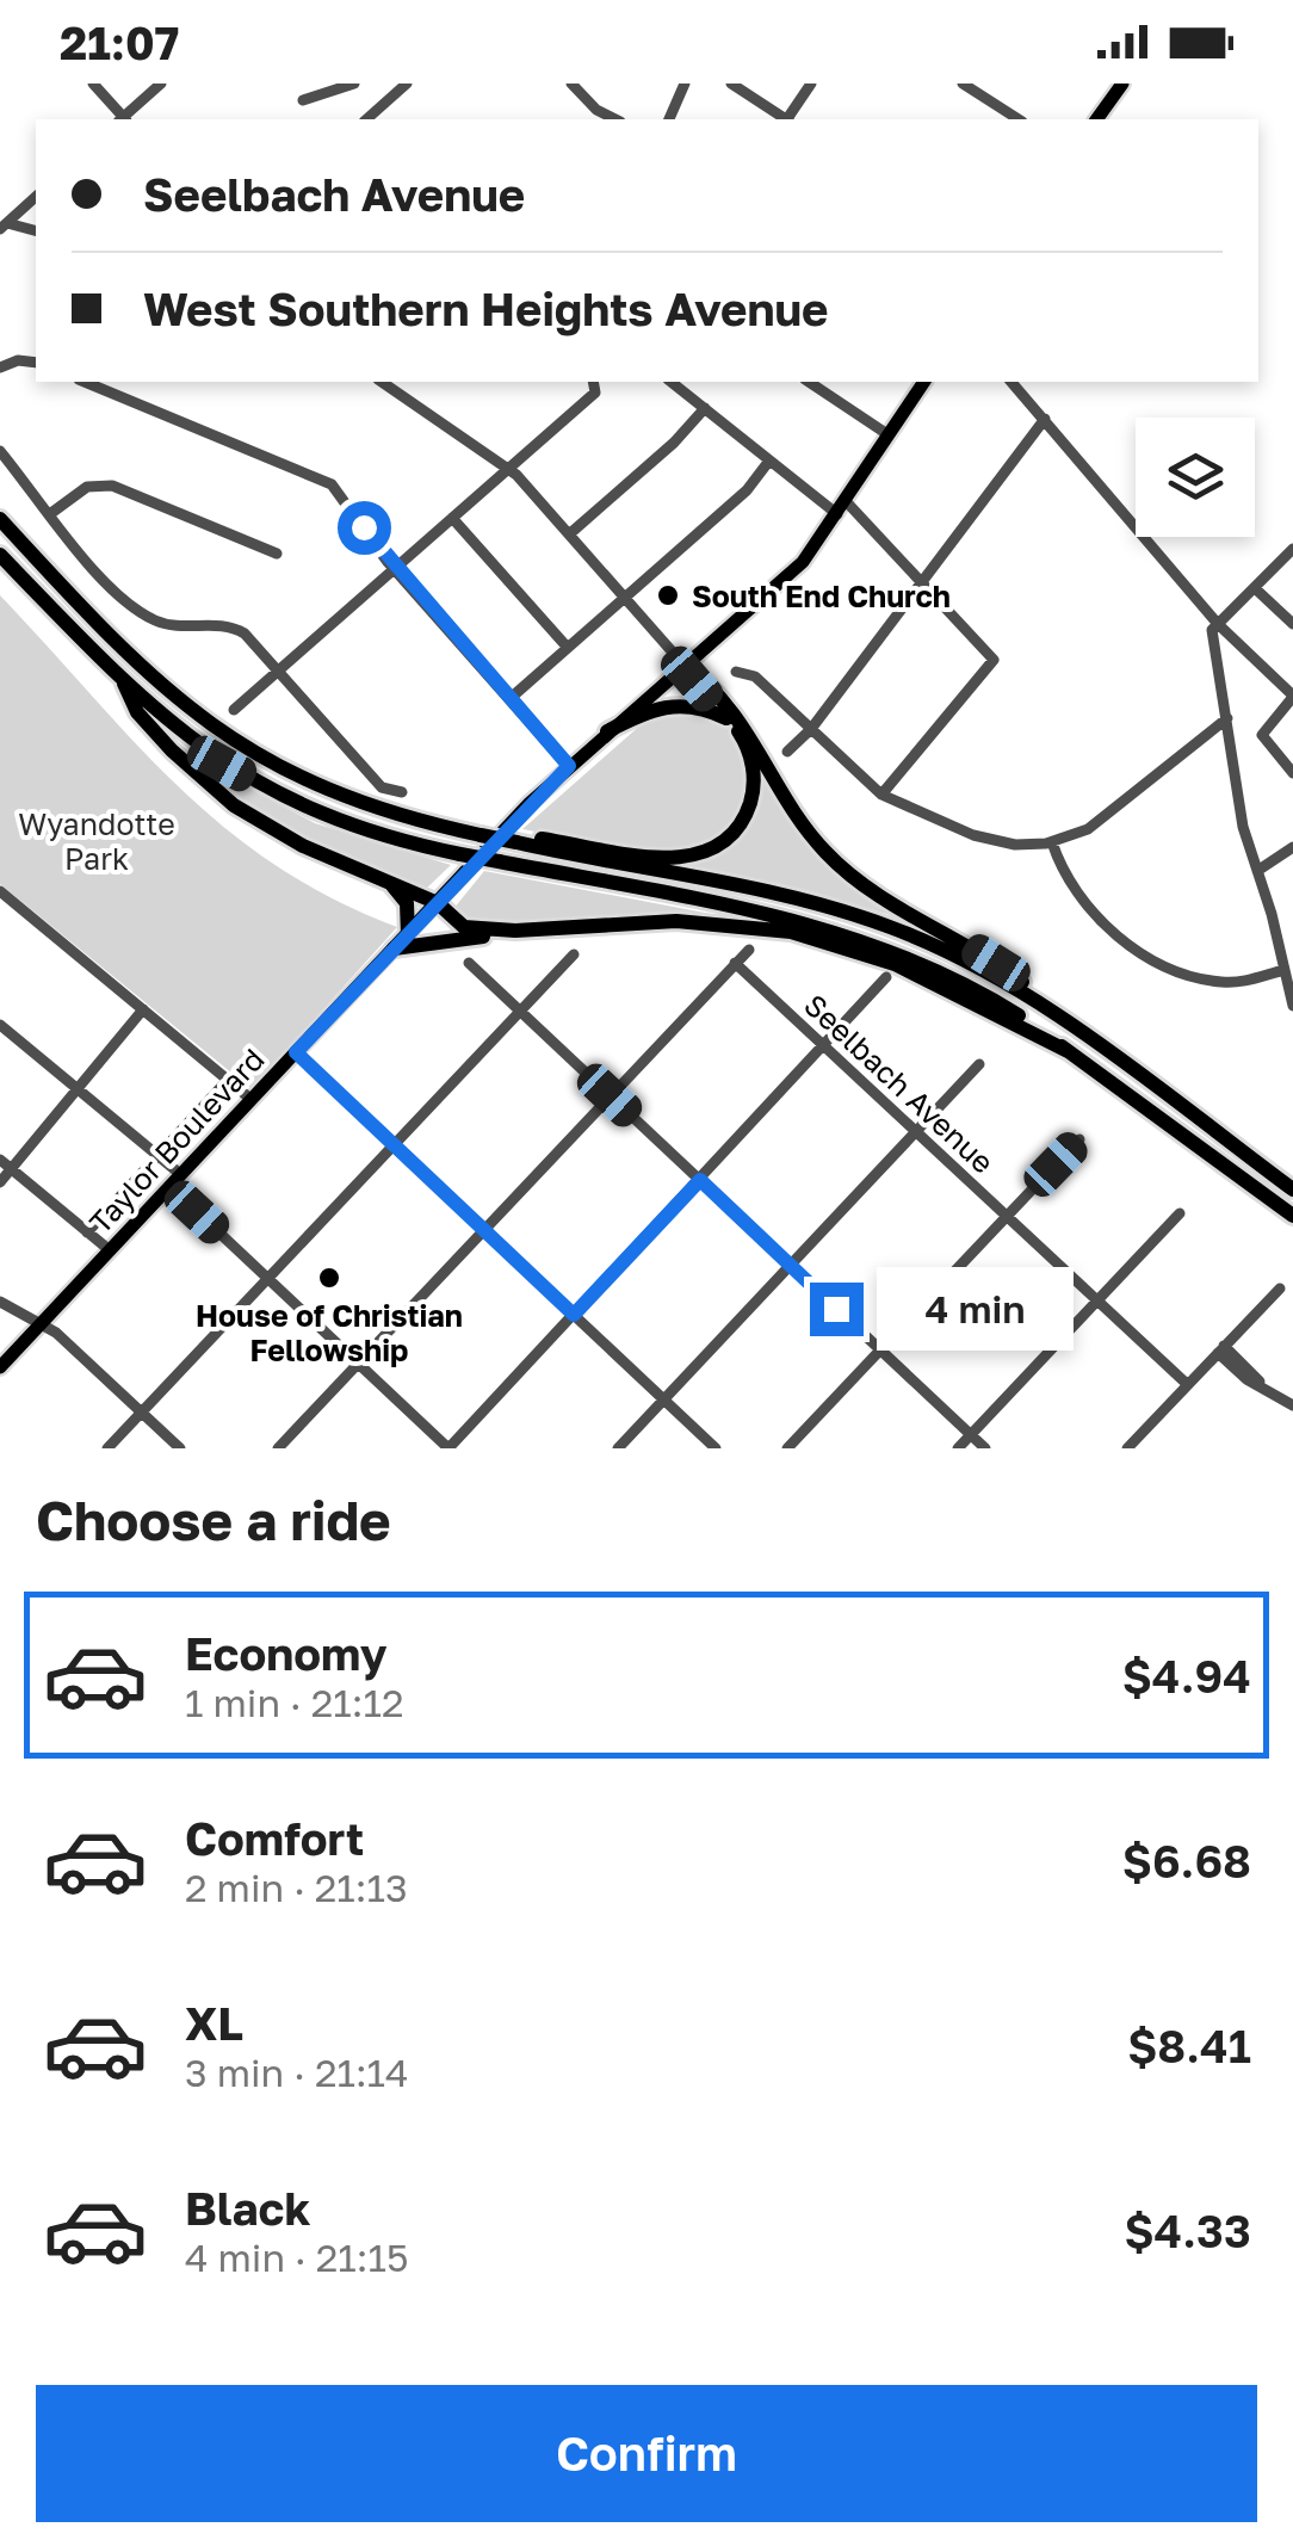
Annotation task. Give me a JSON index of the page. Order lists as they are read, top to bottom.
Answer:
{
  "streets": {
    "main road": ["Taylor Boulevard"],
    "street": ["Seelbach Avenue"]
  },
  "parks": ["Wyandotte Park"],
  "places": ["South End Church", "House of Christian Fellowship"],
  "page": {
    "status": "21:07",
    "banner": ["Seelbach Avenue", "West Southern Heights Avenue"],
    "bubble": "4 min",
    "heading": "Choose a ride",
    "list": [
      {
        "name": "Economy",
        "note": "1 min · 21:12",
        "value": "$4.94"
      },
      {
        "name": "Comfort",
        "note": "2 min · 21:13",
        "value": "$6.68"
      },
      {
        "name": "XL",
        "note": "3 min · 21:14",
        "value": "$8.41"
      },
      {
        "name": "Black",
        "note": "4 min · 21:15",
        "value": "$4.33"
      }
    ],
    "buttons": "Confirm"
  }
}
